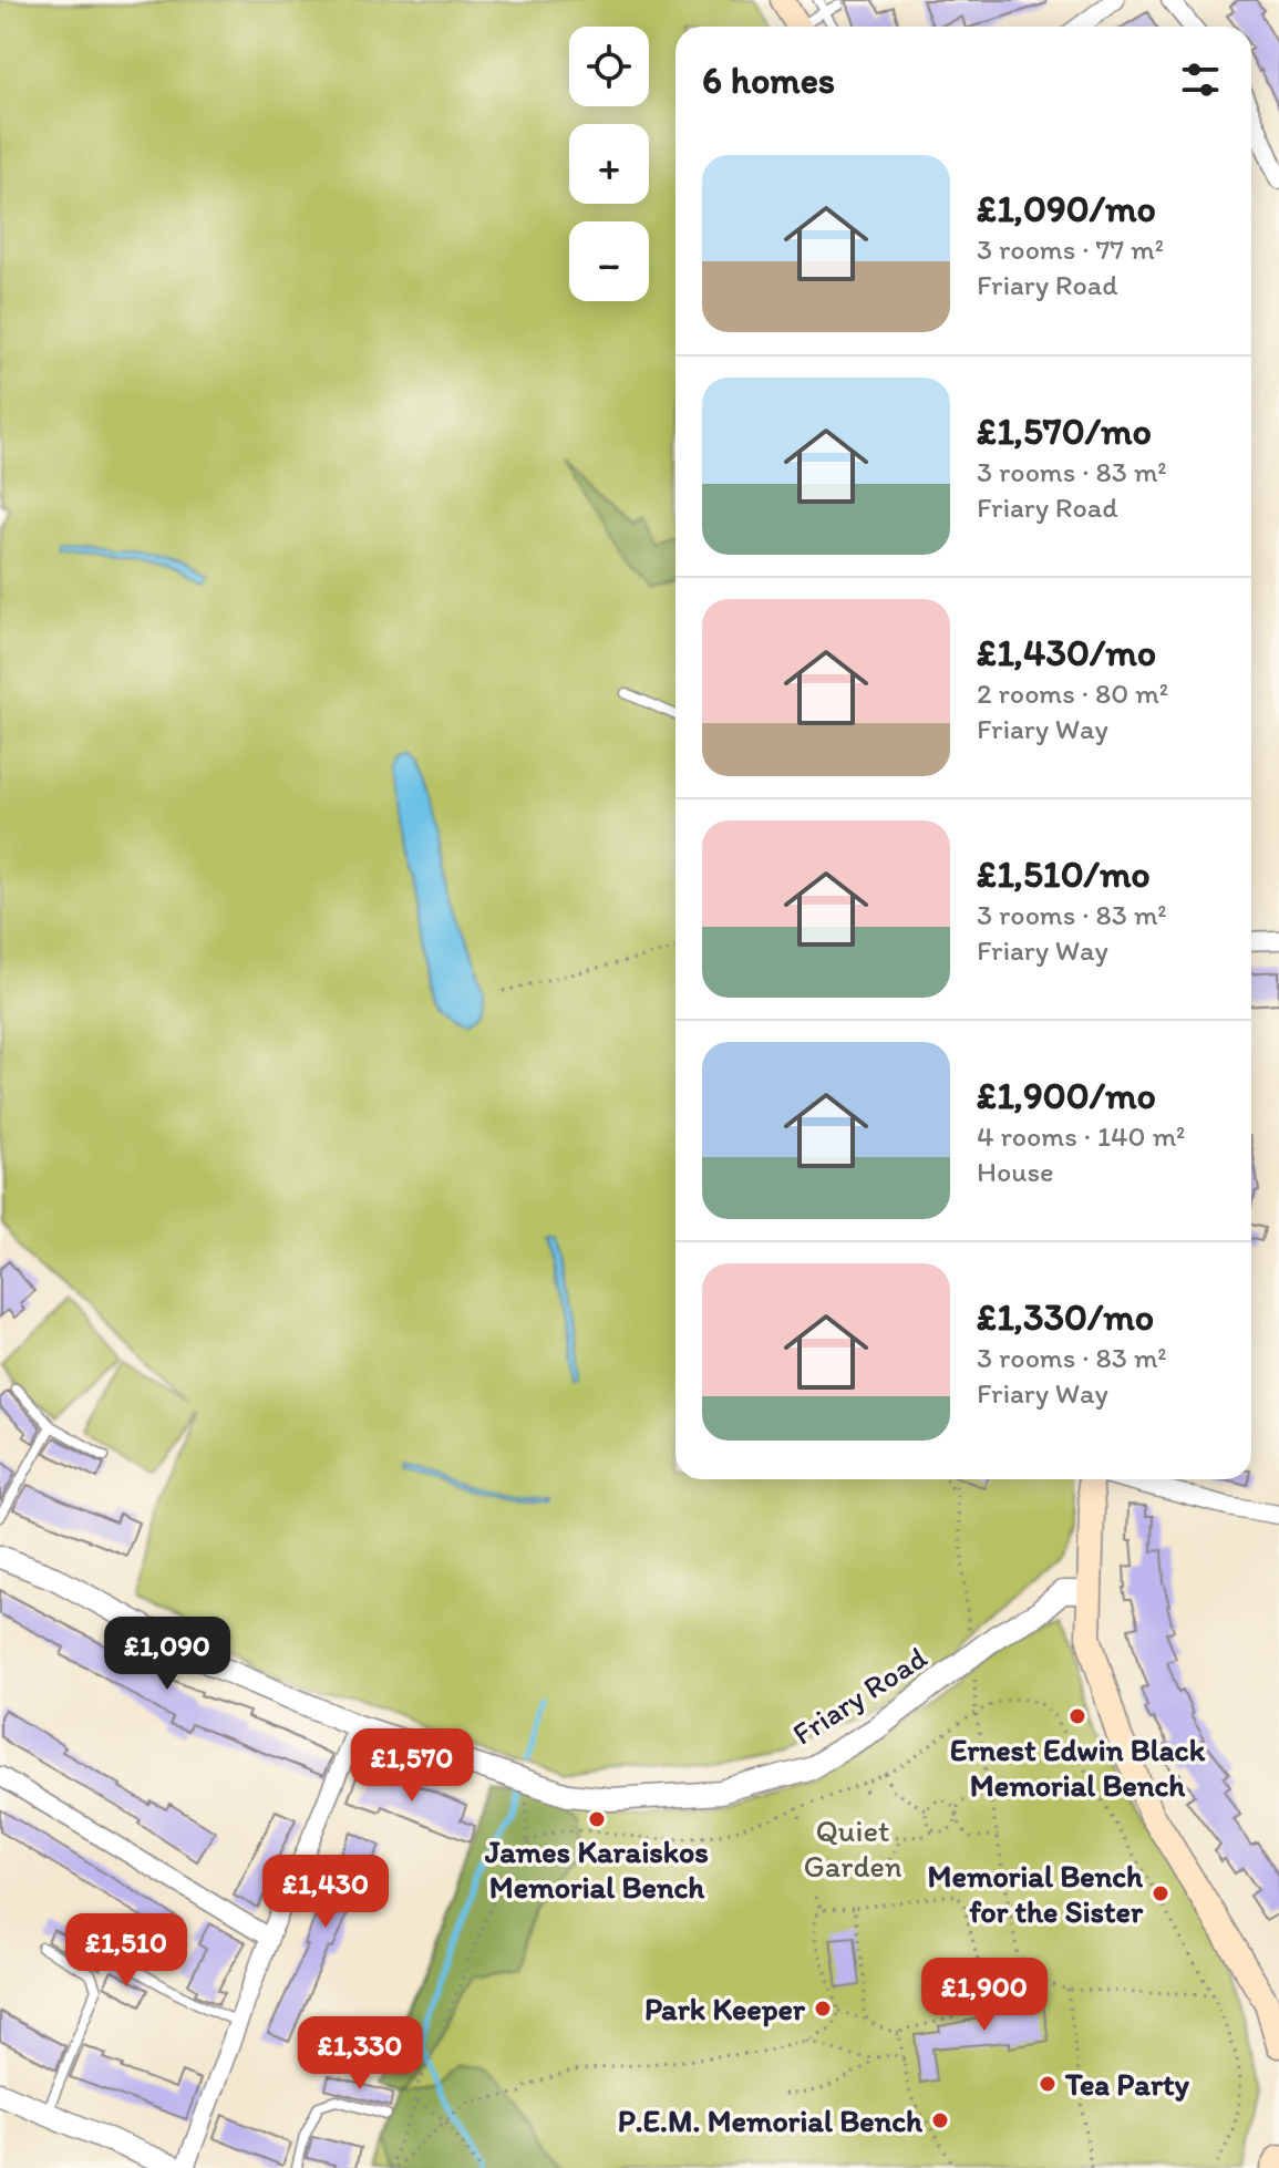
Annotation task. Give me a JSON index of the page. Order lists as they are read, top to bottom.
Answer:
{
  "streets": {
    "street": ["Friary Road"]
  },
  "parks": ["Quiet Garden"],
  "places": [
    "Ernest Edwin Black Memorial Bench",
    "James Karaiskos Memorial Bench",
    "Memorial Bench for the Sister",
    "Park Keeper",
    "Tea Party",
    "P.E.M. Memorial Bench"
  ],
  "page": {
    "map_buttons": ["+", "−"],
    "heading": "6 homes",
    "list": [
      {
        "name": "£1,090/mo",
        "note": "3 rooms · 77 m² · Friary Road"
      },
      {
        "name": "£1,570/mo",
        "note": "3 rooms · 83 m² · Friary Road"
      },
      {
        "name": "£1,430/mo",
        "note": "2 rooms · 80 m² · Friary Way"
      },
      {
        "name": "£1,510/mo",
        "note": "3 rooms · 83 m² · Friary Way"
      },
      {
        "name": "£1,900/mo",
        "note": "4 rooms · 140 m² · House"
      },
      {
        "name": "£1,330/mo",
        "note": "3 rooms · 83 m² · Friary Way"
      }
    ],
    "price": [
      "£1,090",
      "£1,570",
      "£1,430",
      "£1,510",
      "£1,900",
      "£1,330"
    ]
  }
}
